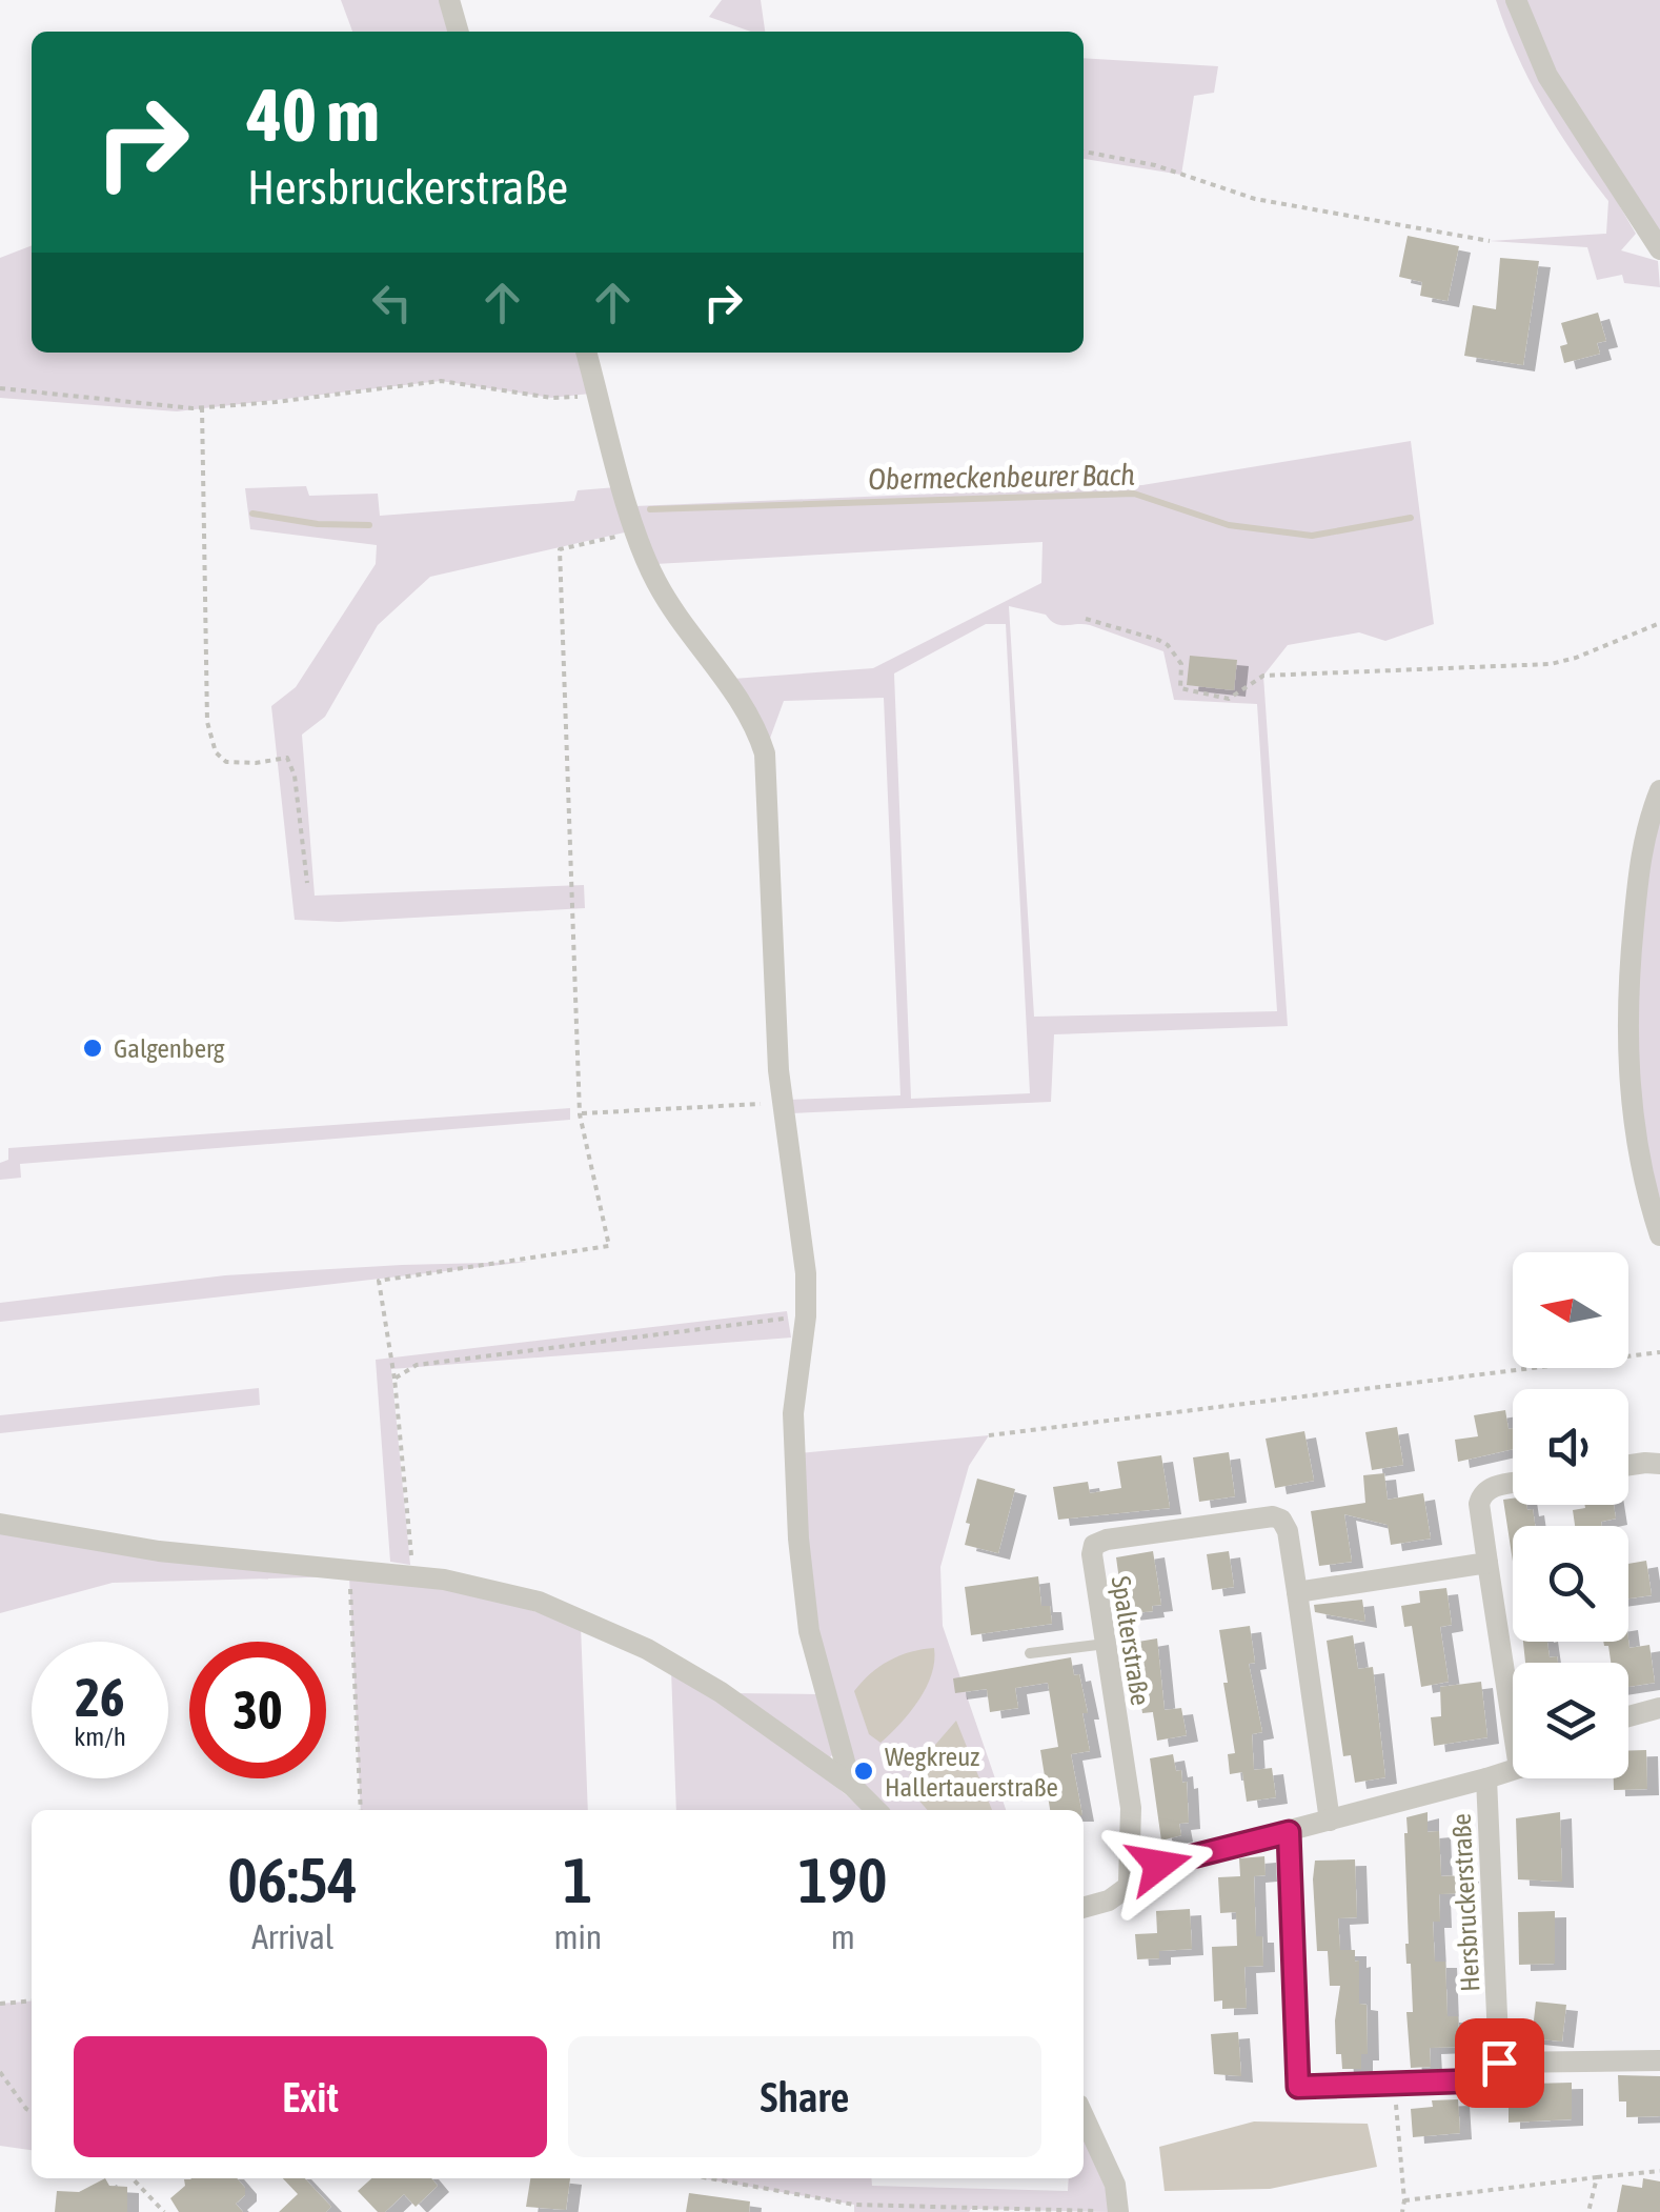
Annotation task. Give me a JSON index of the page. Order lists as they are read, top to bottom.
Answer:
{
  "streets": {
    "street": ["Spalterstraße", "Hersbruckerstraße"]
  },
  "water": ["Obermeckenbeurer Bach"],
  "places": ["Galgenberg", "Wegkreuz Hallertauerstraße"],
  "north": "left",
  "page": {
    "turn": ["40 m", "Hersbruckerstraße"],
    "speed": "26 km/h",
    "limit": "30",
    "eta": [
      "06:54",
      "Arrival",
      "1",
      "min",
      "190",
      "m"
    ],
    "buttons": ["Exit", "Share"]
  }
}
